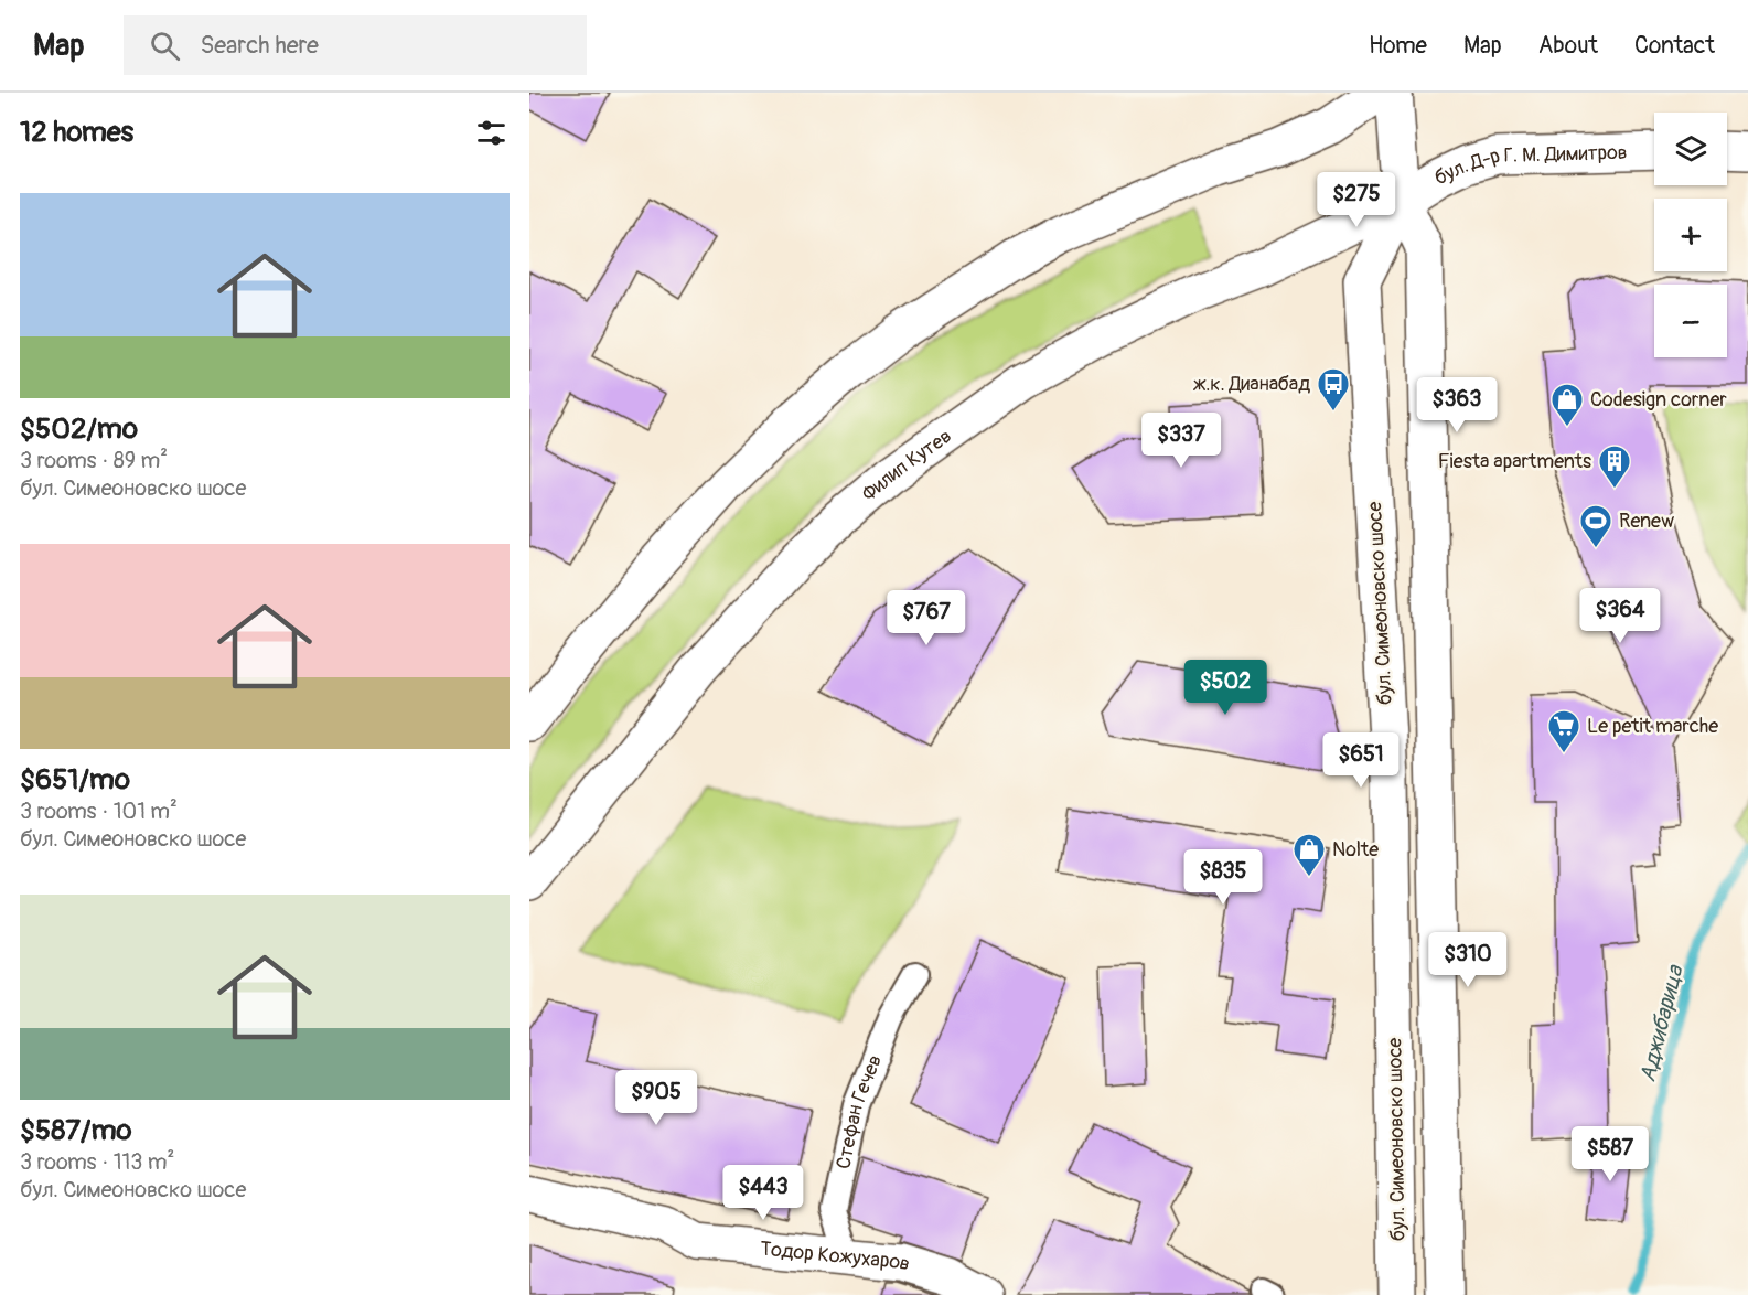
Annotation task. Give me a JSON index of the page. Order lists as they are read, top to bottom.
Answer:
{
  "streets": {
    "main road": [
      "бул. Д-р Г. М. Димитров",
      "Филип Кутев",
      "бул. Симеоновско шосе",
      "Тодор Кожухаров"
    ],
    "lane": ["Стефан Гечев"]
  },
  "crossings": [
    ["бул. Д-р Г. М. Димитров", "Филип Кутев"],
    ["бул. Д-р Г. М. Димитров", "бул. Симеоновско шосе"],
    ["Филип Кутев", "бул. Симеоновско шосе"],
    ["Стефан Гечев", "Тодор Кожухаров"]
  ],
  "water": ["Аджибарица"],
  "places": {
    "bus stop": ["ж.к. Дианабад"],
    "shop": ["Codesign corner", "Nolte"],
    "building": ["Fiesta apartments"],
    "sports": ["Renew"],
    "supermarket": ["Le petit marche"]
  },
  "page": {
    "header": "Map",
    "search": "Search here",
    "nav": [
      "Home",
      "Map",
      "About",
      "Contact"
    ],
    "heading": "12 homes",
    "map_buttons": ["+", "−"],
    "list": [
      {
        "name": "$502/mo",
        "note": "3 rooms · 89 m² · бул. Симеоновско шосе"
      },
      {
        "name": "$651/mo",
        "note": "3 rooms · 101 m² · бул. Симеоновско шосе"
      },
      {
        "name": "$587/mo",
        "note": "3 rooms · 113 m² · бул. Симеоновско шосе"
      }
    ],
    "price": [
      "$275",
      "$363",
      "$337",
      "$364",
      "$767",
      "$502",
      "$651",
      "$835",
      "$310",
      "$905",
      "$587",
      "$443"
    ]
  }
}
